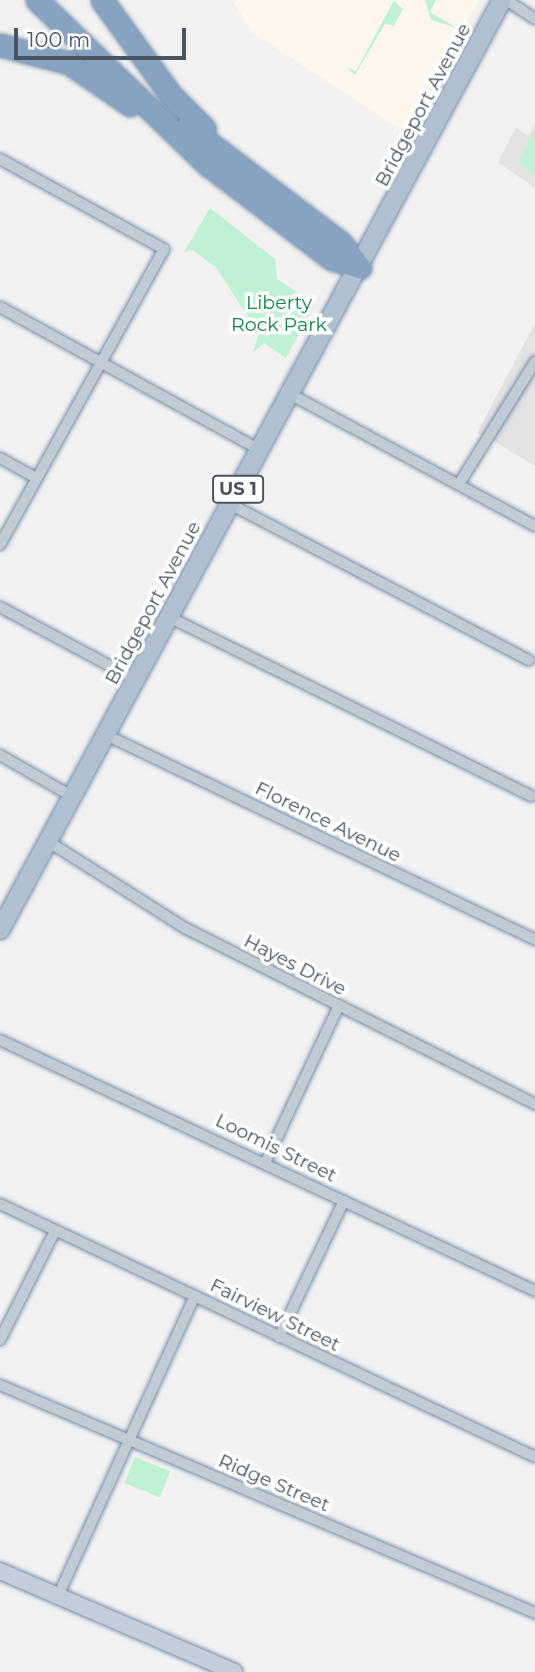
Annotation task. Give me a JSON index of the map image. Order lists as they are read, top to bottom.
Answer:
{
  "streets": {
    "main road": ["Bridgeport Avenue", "US 1"],
    "street": [
      "Florence Avenue",
      "Hayes Drive",
      "Loomis Street",
      "Fairview Street",
      "Ridge Street"
    ]
  },
  "crossings": [
    ["Bridgeport Avenue", "Florence Avenue"],
    ["Bridgeport Avenue", "Hayes Drive"]
  ],
  "parks": ["Liberty Rock Park"],
  "scale_bar": "100 m"
}
